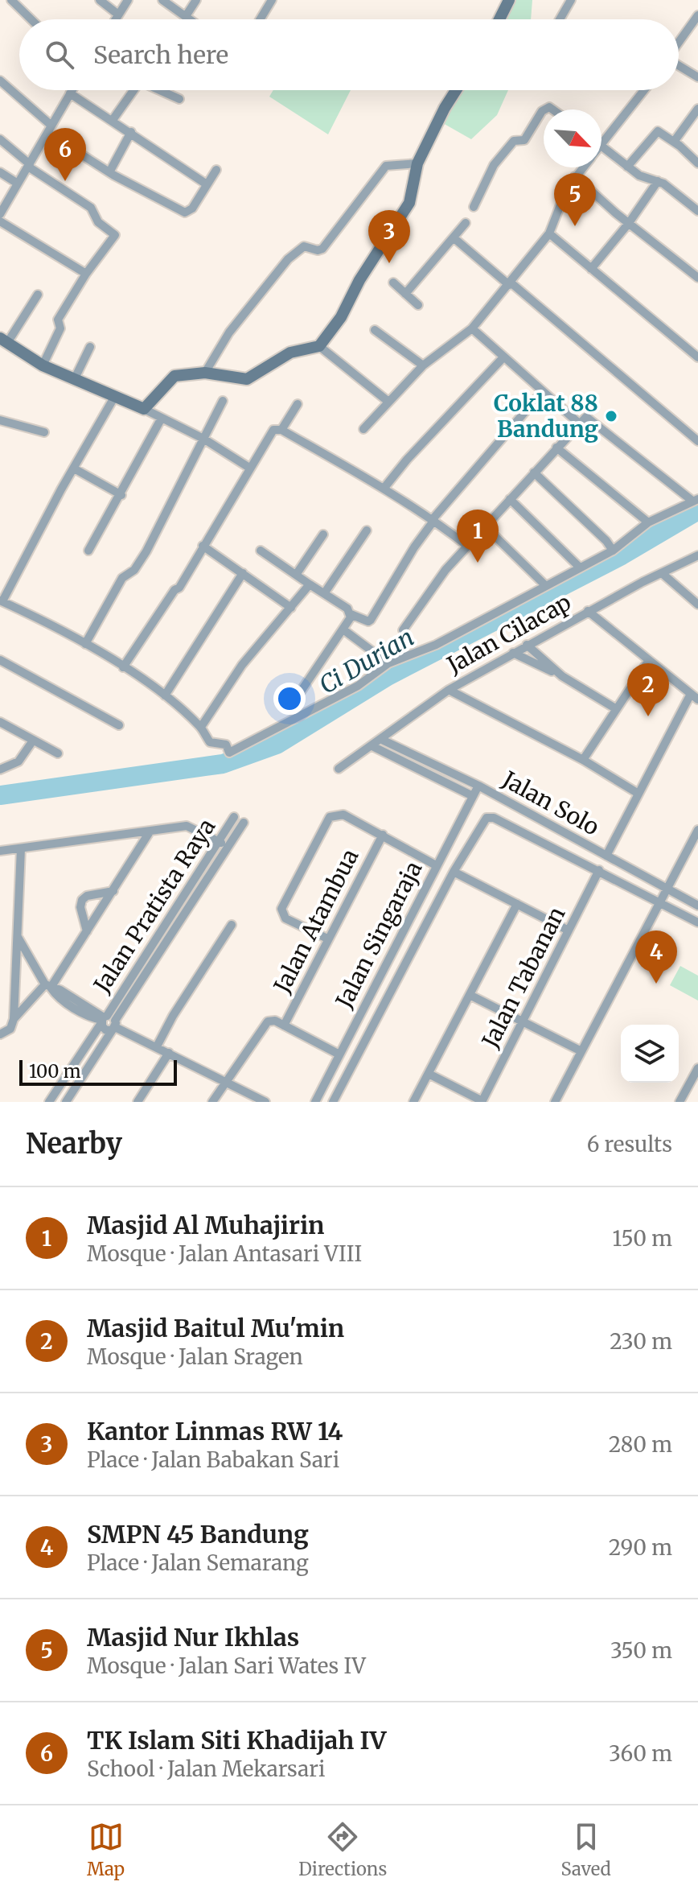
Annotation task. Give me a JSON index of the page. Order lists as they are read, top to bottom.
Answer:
{
  "streets": {
    "street": [
      "Jalan Cilacap",
      "Jalan Solo",
      "Jalan Pratista Raya",
      "Jalan Atambua",
      "Jalan Singaraja",
      "Jalan Tabanan"
    ]
  },
  "crossings": [
    ["Jalan Cilacap", "Jalan Solo"],
    ["Jalan Solo", "Jalan Singaraja"]
  ],
  "water": ["Ci Durian"],
  "places": ["Coklat 88 Bandung"],
  "scale_bar": "100 m",
  "north": "bottom right",
  "page": {
    "search": "Search here",
    "pins": [
      "6",
      "5",
      "3",
      "1",
      "2",
      "4"
    ],
    "scale": "100 m",
    "heading": ["Nearby", "6 results"],
    "list": [
      {
        "mark": "1",
        "name": "Masjid Al Muhajirin",
        "note": "Mosque · Jalan Antasari VIII",
        "value": "150 m"
      },
      {
        "mark": "2",
        "name": "Masjid Baitul Mu'min",
        "note": "Mosque · Jalan Sragen",
        "value": "230 m"
      },
      {
        "mark": "3",
        "name": "Kantor Linmas RW 14",
        "note": "Place · Jalan Babakan Sari",
        "value": "280 m"
      },
      {
        "mark": "4",
        "name": "SMPN 45 Bandung",
        "note": "Place · Jalan Semarang",
        "value": "290 m"
      },
      {
        "mark": "5",
        "name": "Masjid Nur Ikhlas",
        "note": "Mosque · Jalan Sari Wates IV",
        "value": "350 m"
      },
      {
        "mark": "6",
        "name": "TK Islam Siti Khadijah IV",
        "note": "School · Jalan Mekarsari",
        "value": "360 m"
      }
    ],
    "nav": ["Map", "Directions", "Saved"]
  }
}
